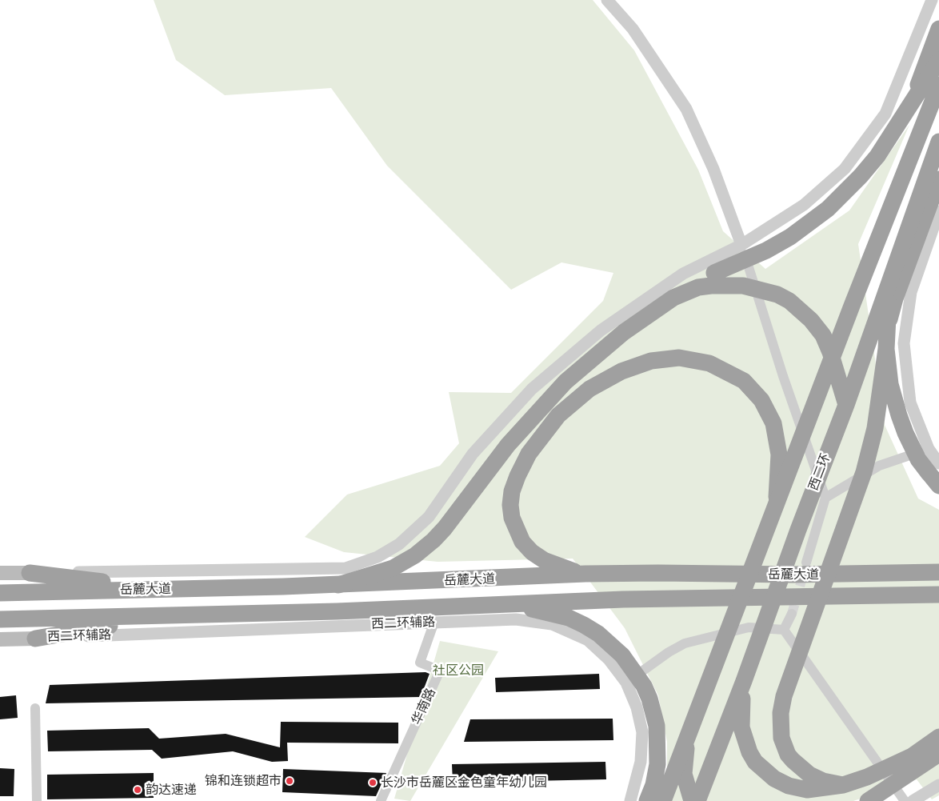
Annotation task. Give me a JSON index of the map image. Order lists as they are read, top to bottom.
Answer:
{
  "streets": {
    "highway": ["西二环", "岳麓大道"],
    "street": ["西二环辅路", "华南路"]
  },
  "crossings": [
    ["西二环辅路", "华南路"]
  ],
  "parks": ["社区公园"],
  "places": ["锦和连锁超市", "长沙市岳麓区金色童年幼儿园", "韵达速递"]
}
